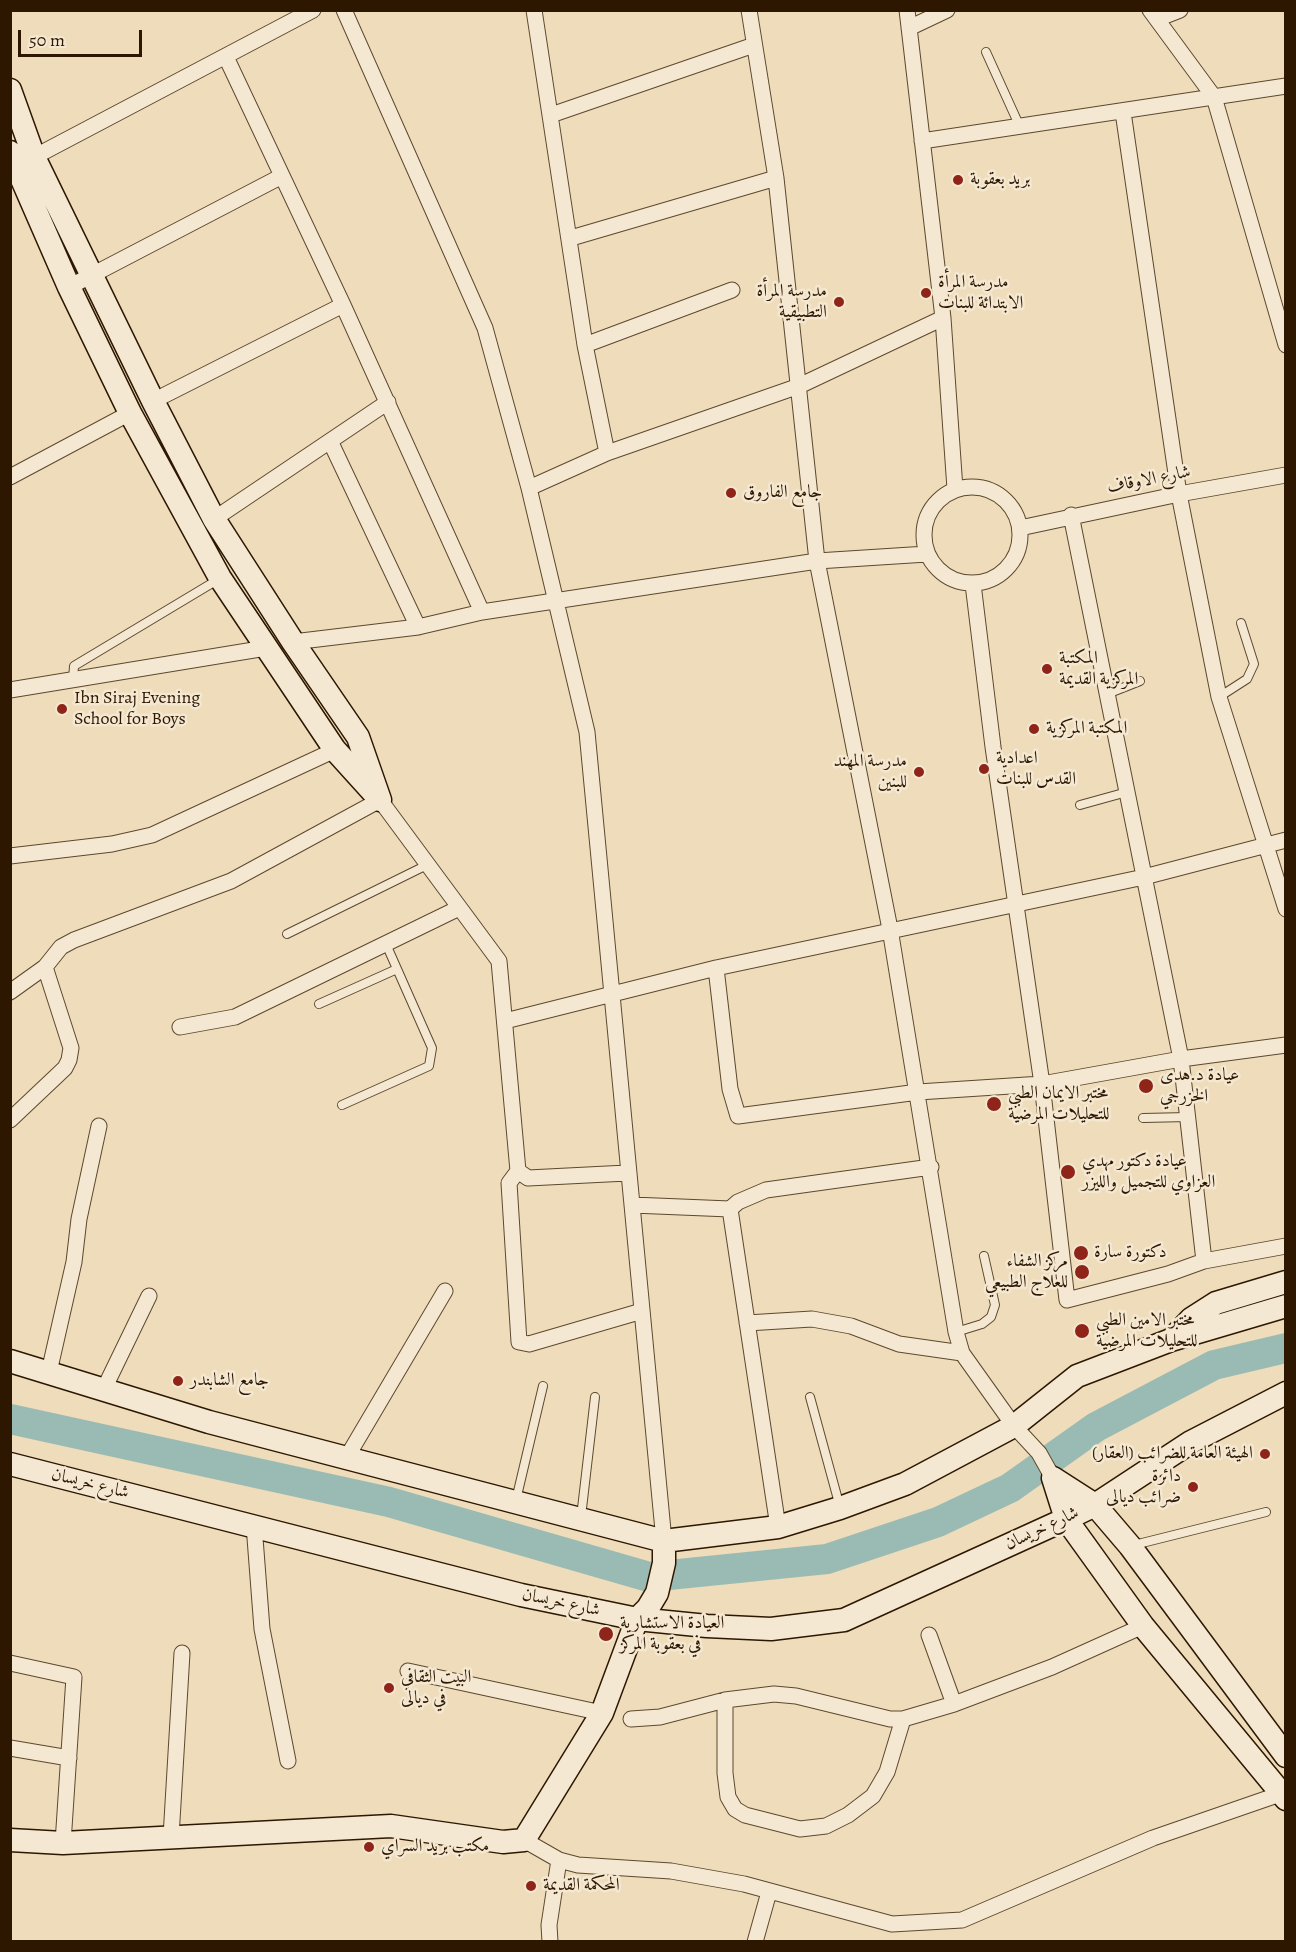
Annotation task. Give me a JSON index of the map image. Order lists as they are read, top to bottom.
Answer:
{
  "streets": {
    "street": ["شارع الاوقاف", "شارع خريسان"]
  },
  "places": [
    "بريد بعقوبة",
    "مدرسة المرأة الابتدائة للبنات",
    "مدرسة المرأة التطبيقية",
    "جامع الفاروق",
    "المكتبة المركزية القديمة",
    "Ibn Siraj Evening School for Boys",
    "المكتبة المركزية",
    "اعدادية القدس للبنات",
    "مدرسة المهند للبنين",
    "عيادة د.هدى الخزرجي",
    "مختبر الايمان الطبي للتحليلات المرضية",
    "عيادة دكتور مهدي العزاوي للتجميل والليزر",
    "دكتورة سارة",
    "مركز الشفاء للعلاج الطبيعي",
    "مختبر الامين الطبي للتحليلات المرضية",
    "جامع الشابندر",
    "الهيئة العامة للضرائب (العقار)",
    "دائرة ضرائب ديالى",
    "العيادة الاستشارية في بعقوبة المركز",
    "البيت الثقافي في ديالى",
    "مكتب بريد السراي",
    "المحكمة القديمة"
  ],
  "scale_bar": "50 m"
}
